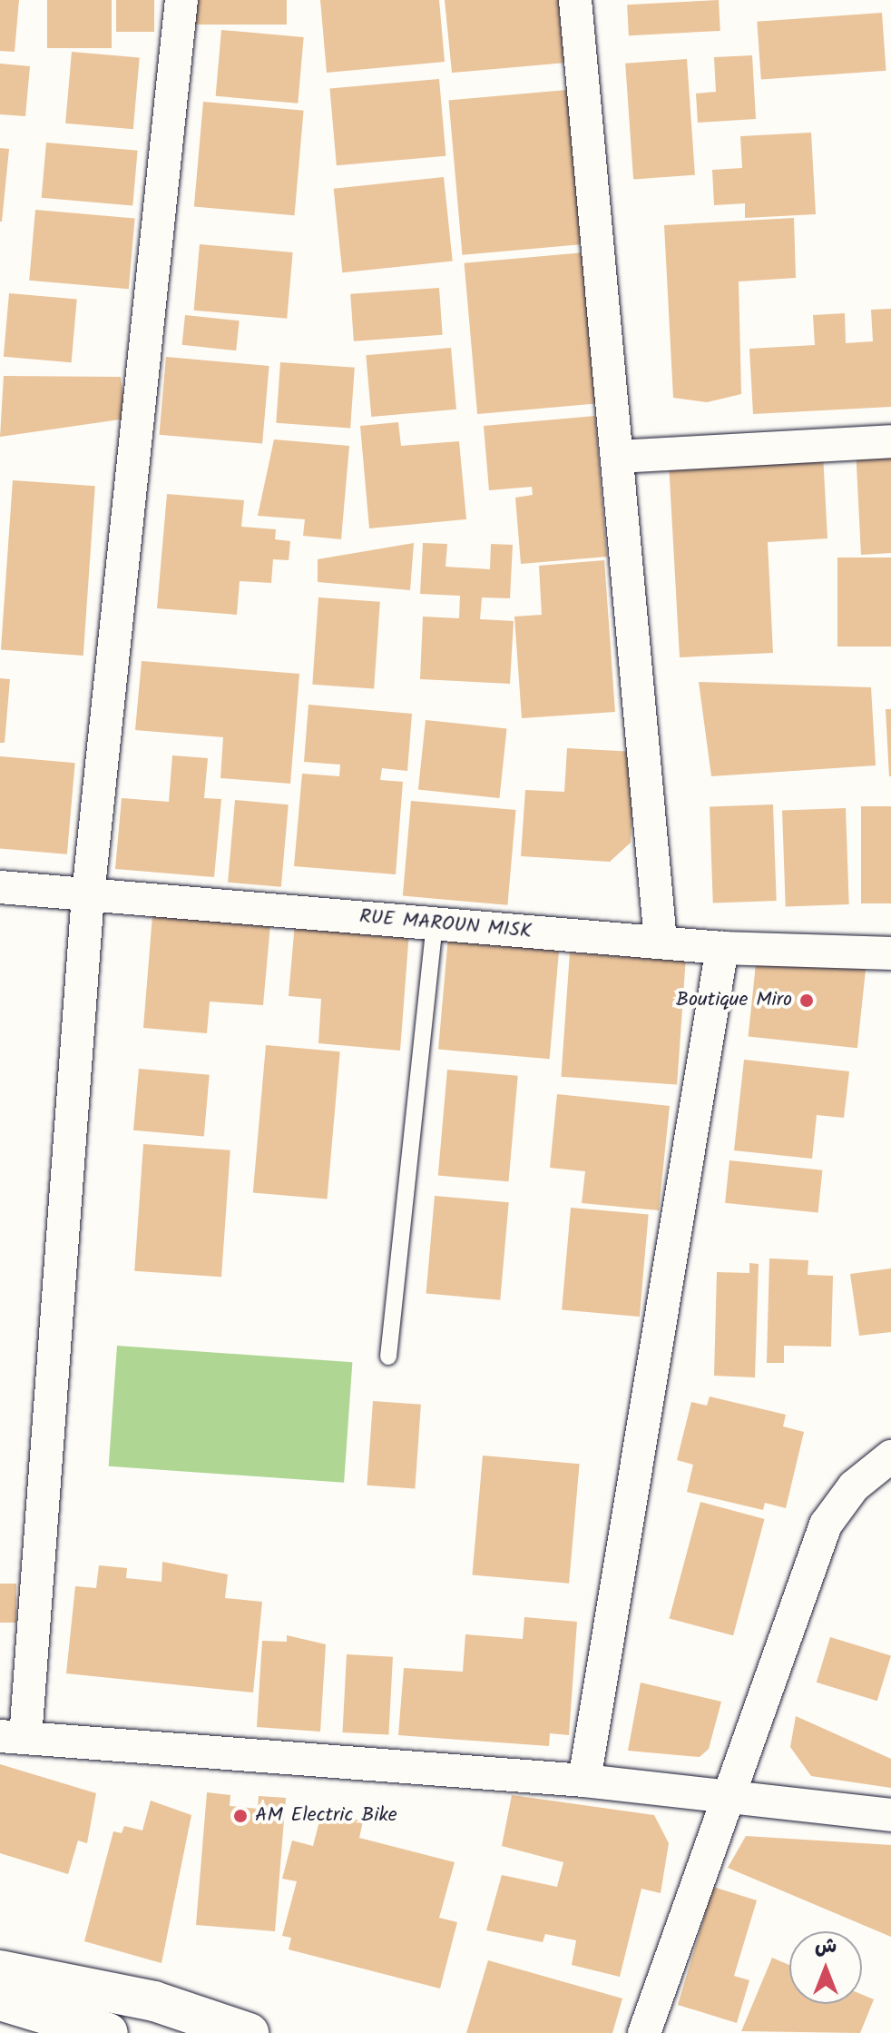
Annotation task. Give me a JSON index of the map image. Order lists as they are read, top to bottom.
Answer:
{
  "streets": {
    "street": ["RUE MAROUN MISK"]
  },
  "places": ["Boutique Miro", "AM Electric Bike"],
  "north": "top"
}
